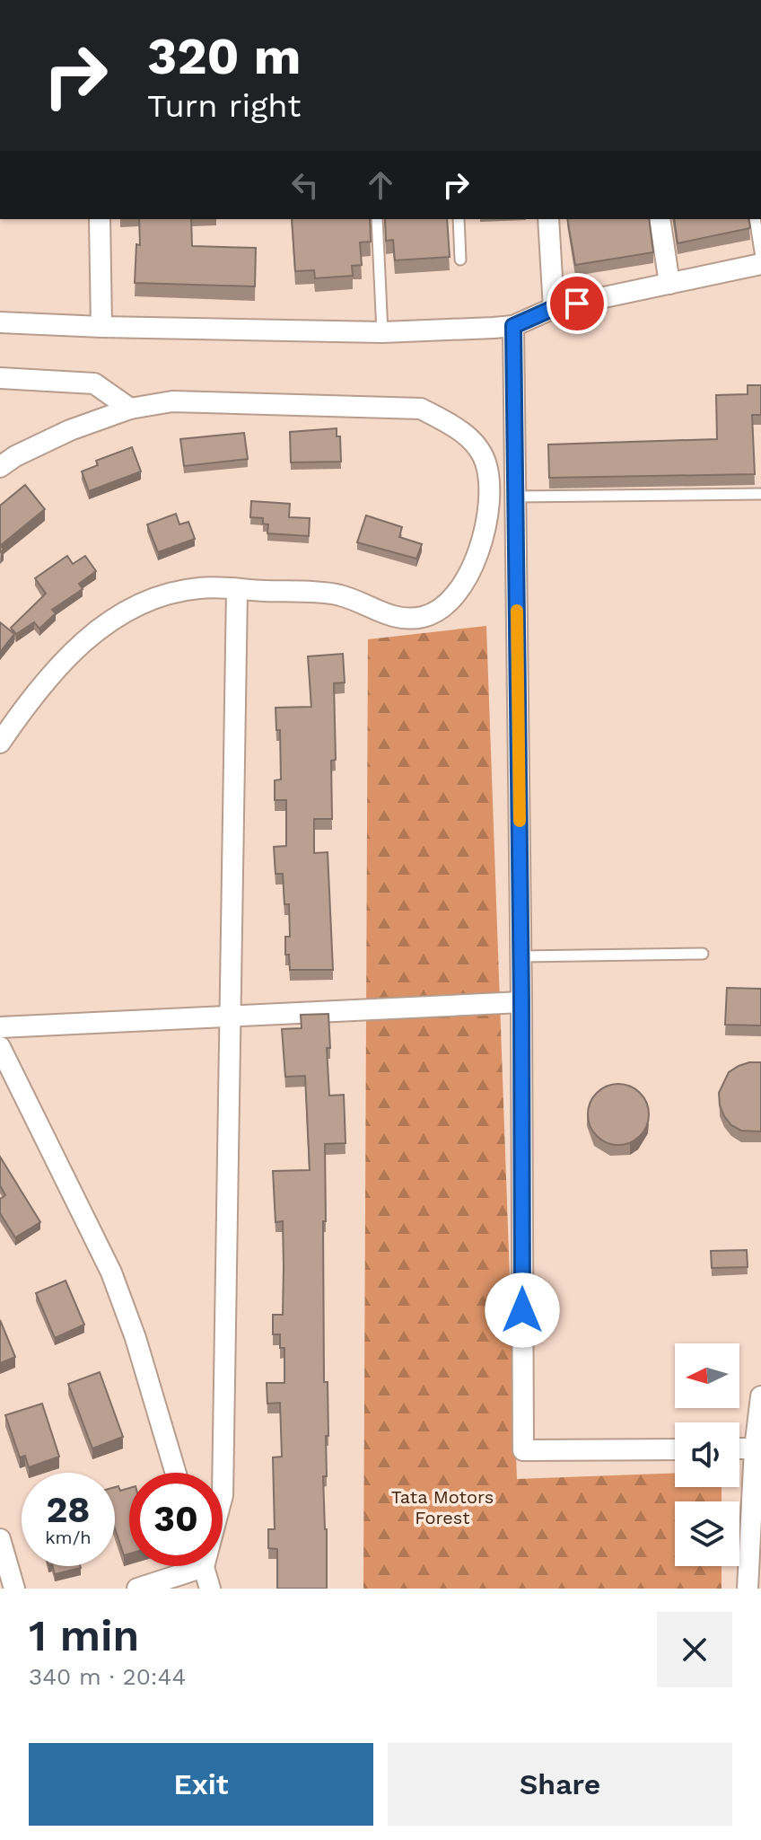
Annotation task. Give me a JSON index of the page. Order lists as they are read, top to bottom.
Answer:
{
  "parks": ["Tata Motors Forest"],
  "north": "left",
  "page": {
    "turn": ["320 m", "Turn right"],
    "speed": "28 km/h",
    "limit": "30",
    "heading": ["1 min", "340 m · 20:44"],
    "buttons": ["Exit", "Share"]
  }
}
